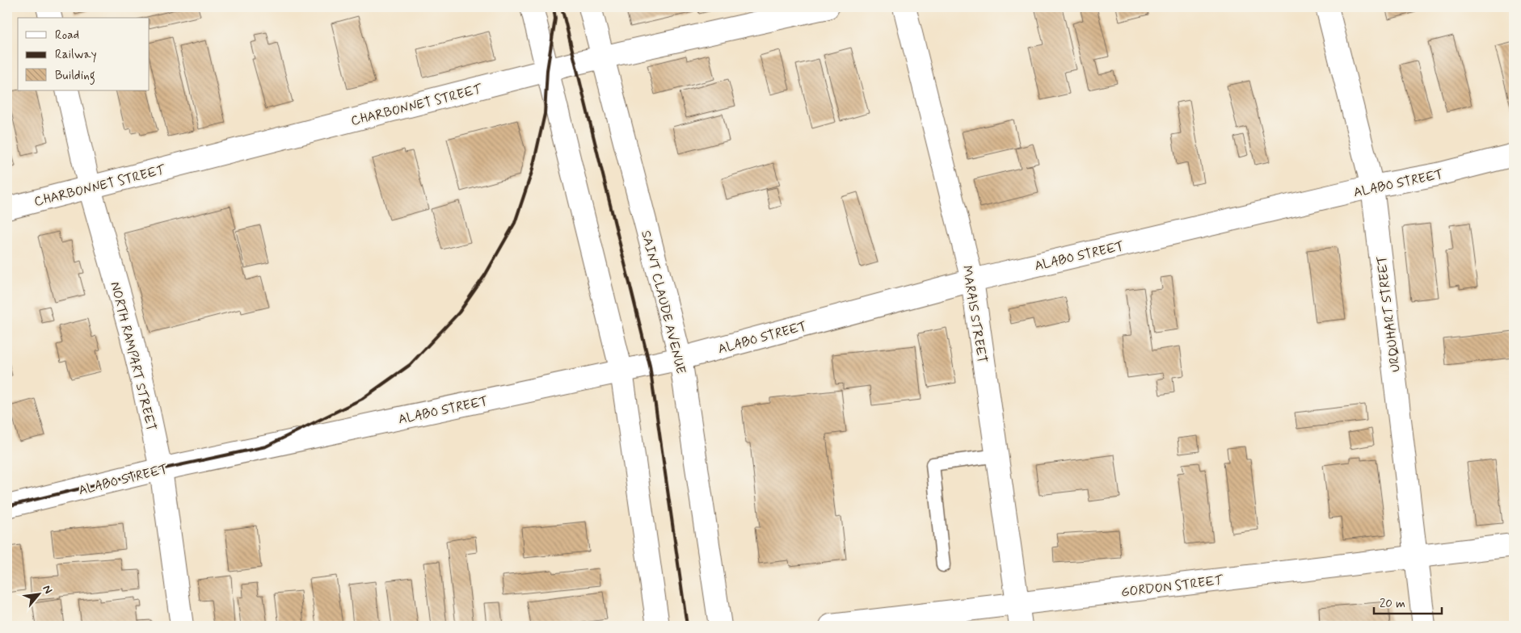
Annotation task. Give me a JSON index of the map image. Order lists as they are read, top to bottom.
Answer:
{
  "streets": {
    "street": [
      "CHARBONNET STREET",
      "ALABO STREET",
      "SAINT CLAUDE AVENUE",
      "MARAIS STREET",
      "URQUHART STREET",
      "NORTH RAMPART STREET",
      "GORDON STREET"
    ]
  },
  "crossings": [
    ["CHARBONNET STREET", "SAINT CLAUDE AVENUE"],
    ["CHARBONNET STREET", "NORTH RAMPART STREET"],
    ["ALABO STREET", "SAINT CLAUDE AVENUE"],
    ["ALABO STREET", "MARAIS STREET"],
    ["ALABO STREET", "URQUHART STREET"],
    ["ALABO STREET", "NORTH RAMPART STREET"],
    ["MARAIS STREET", "GORDON STREET"],
    ["URQUHART STREET", "GORDON STREET"]
  ],
  "legend": ["Road", "Railway", "Building"],
  "scale_bar": "20 m",
  "north": "top right"
}
